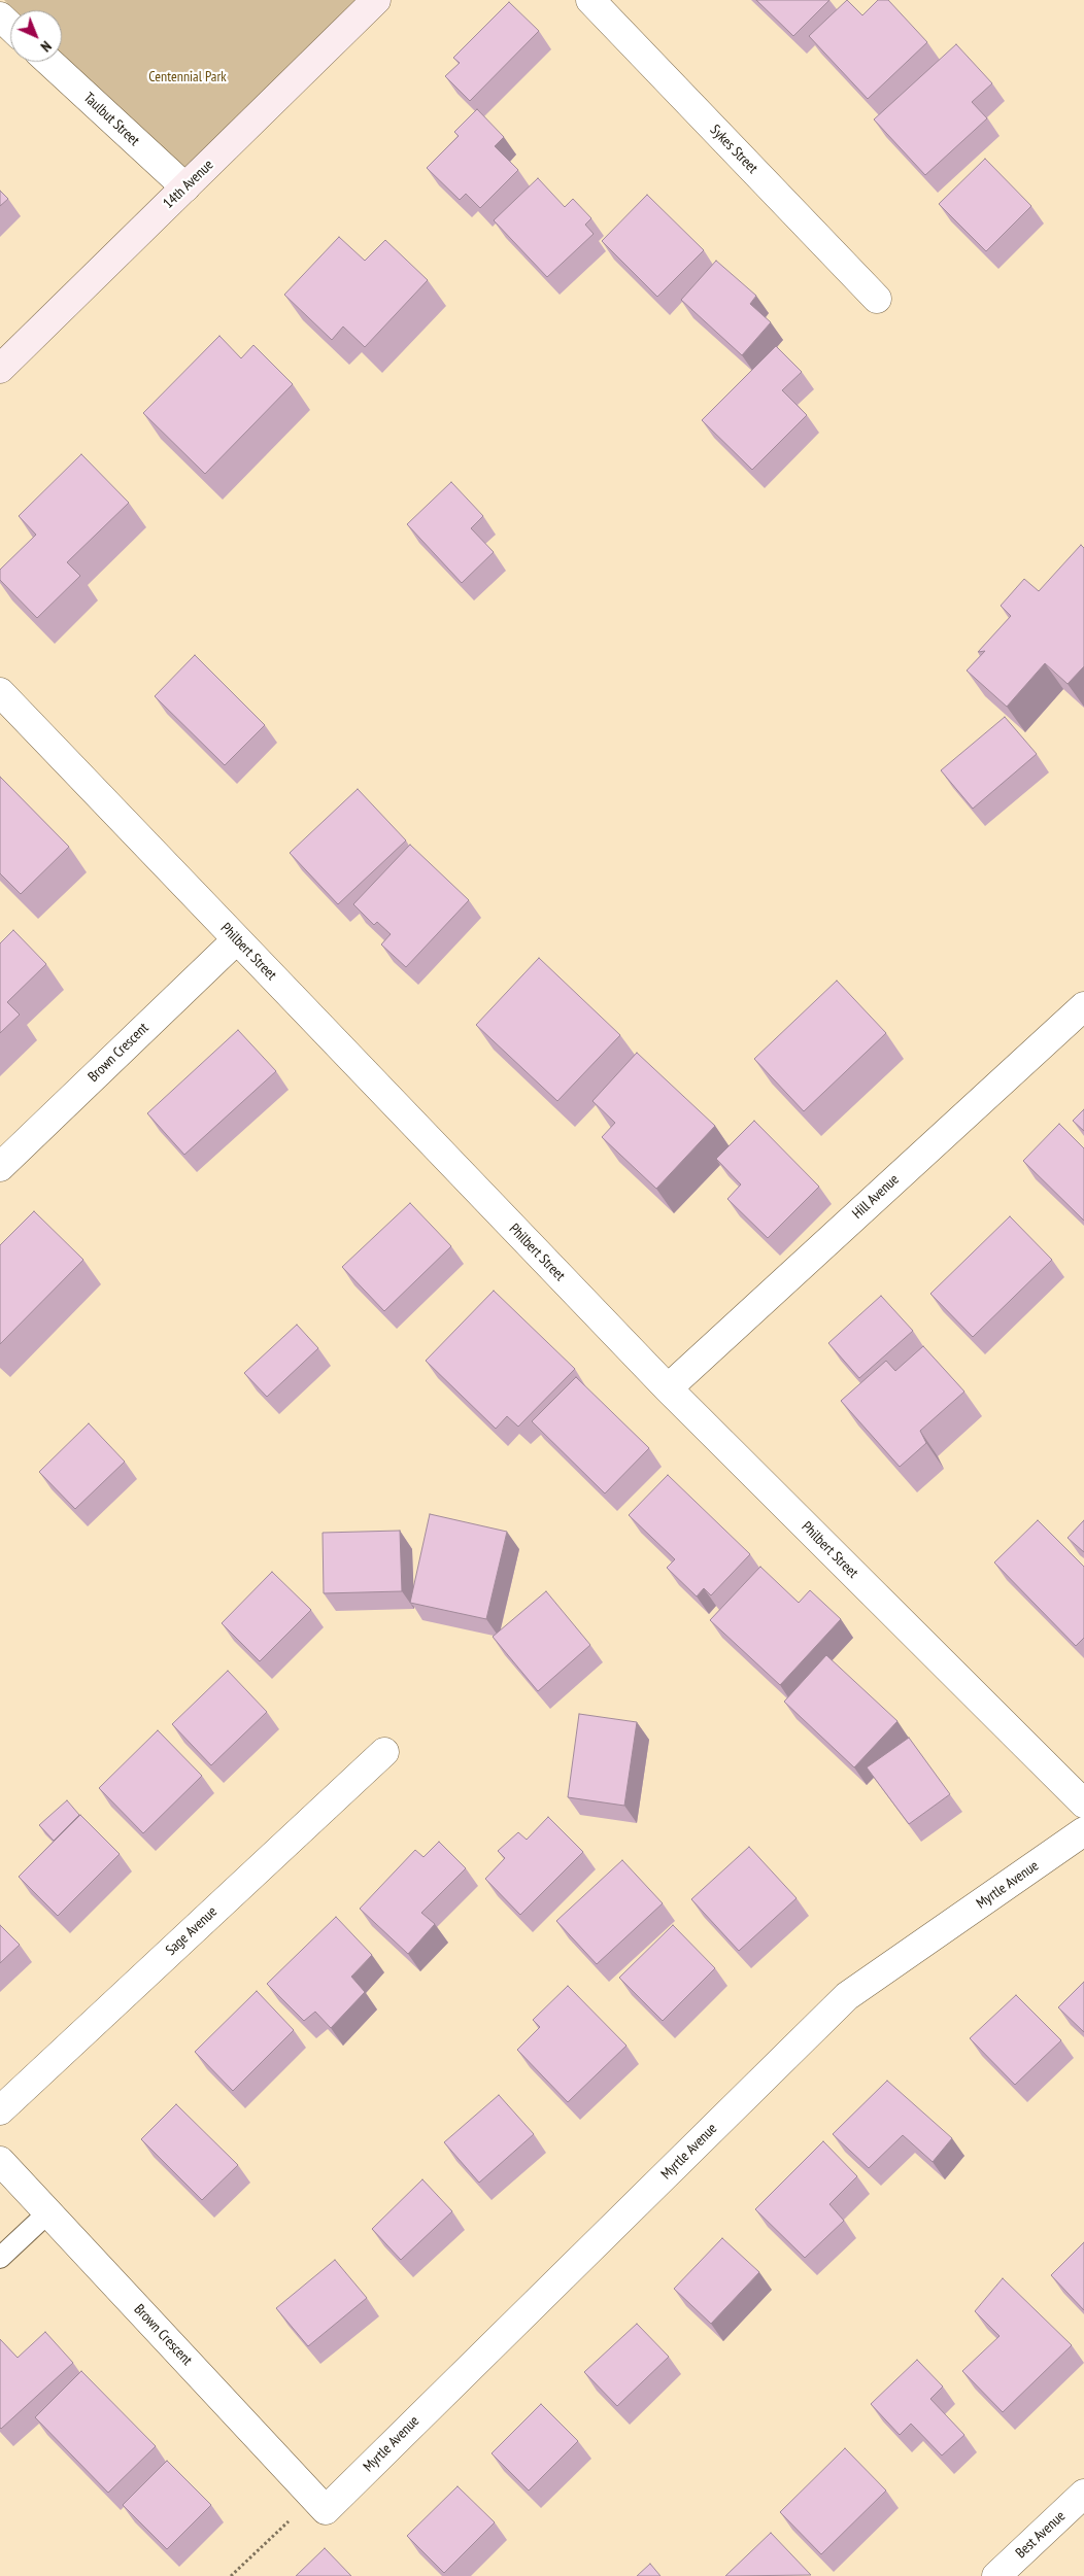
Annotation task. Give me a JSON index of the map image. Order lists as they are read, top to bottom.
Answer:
{
  "streets": {
    "street": [
      "Taulbut Street",
      "Sykes Street",
      "14th Avenue",
      "Philbert Street",
      "Brown Crescent",
      "Hill Avenue",
      "Myrtle Avenue",
      "Sage Avenue",
      "Best Avenue"
    ]
  },
  "crossings": [
    ["Taulbut Street", "14th Avenue"],
    ["Philbert Street", "Brown Crescent"],
    ["Philbert Street", "Hill Avenue"],
    ["Brown Crescent", "Myrtle Avenue"]
  ],
  "parks": ["Centennial Park"],
  "north": "bottom right"
}
